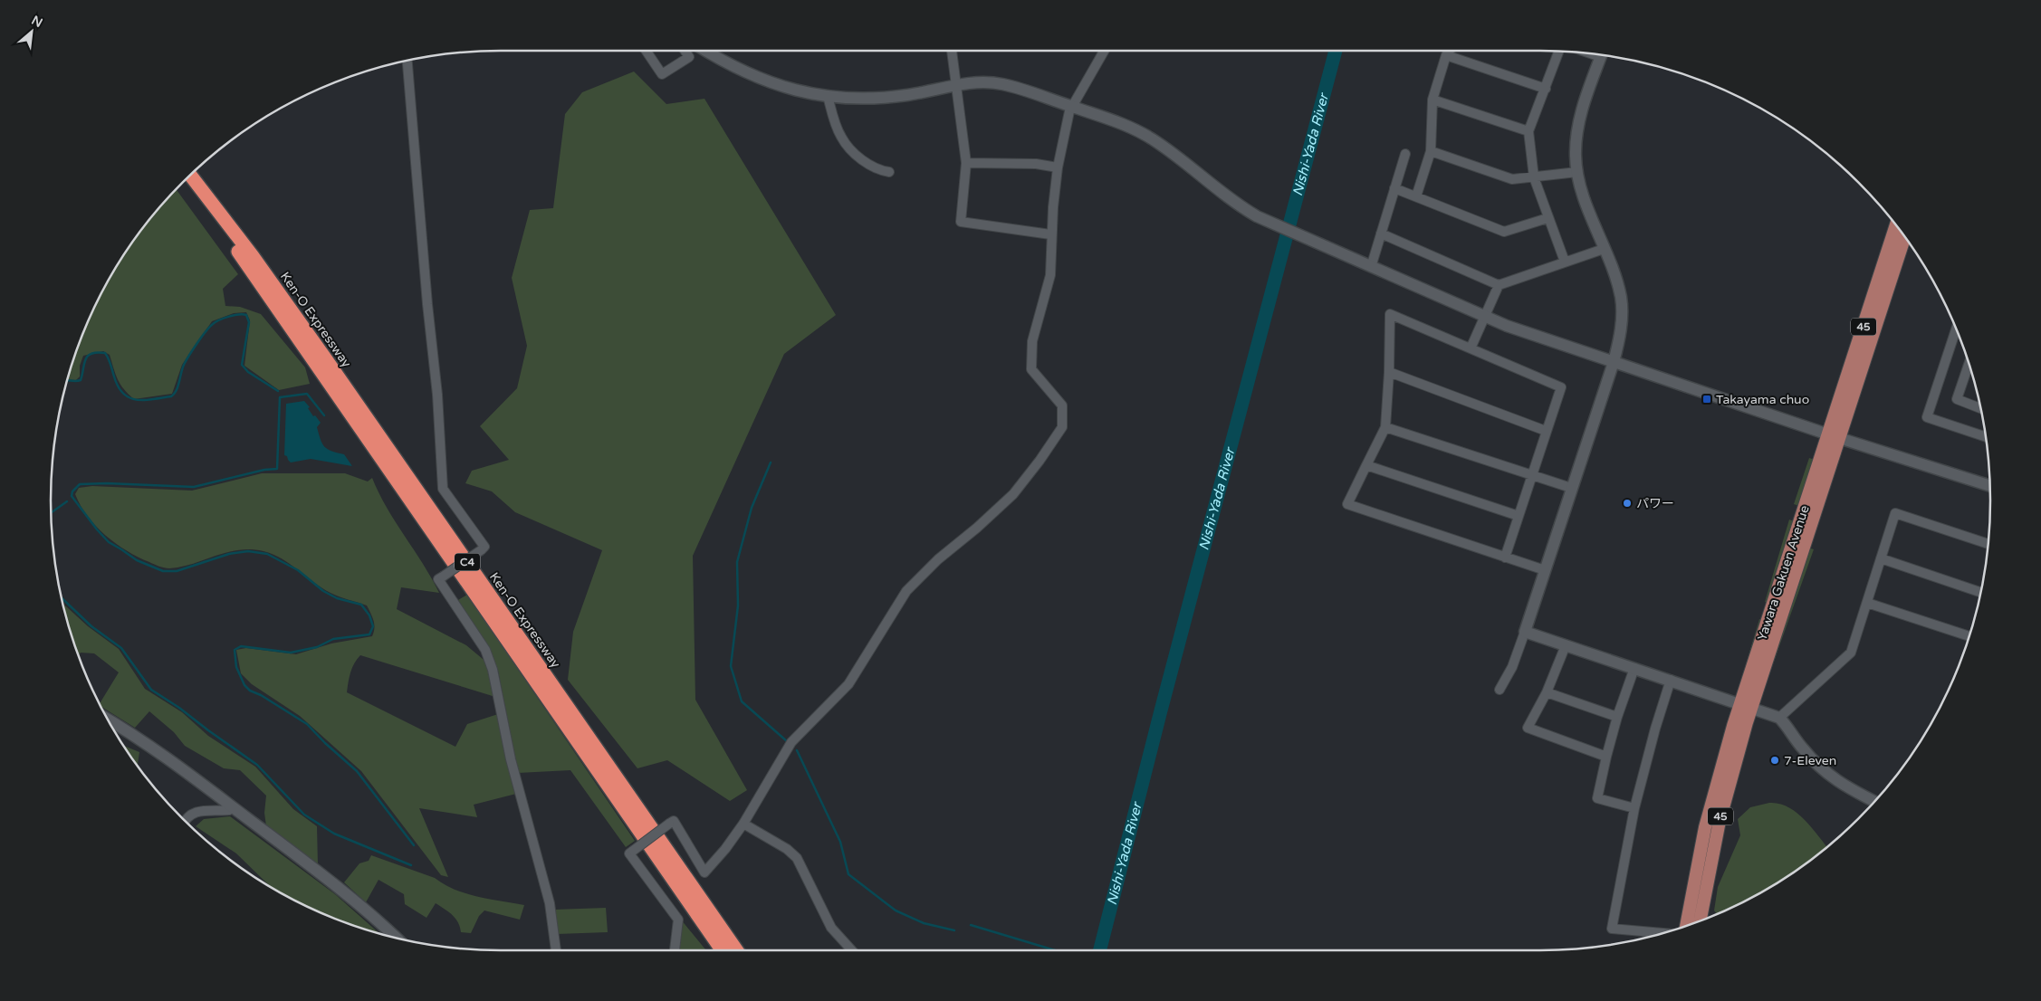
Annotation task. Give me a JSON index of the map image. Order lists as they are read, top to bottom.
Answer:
{
  "streets": {
    "highway": ["Ken-O Expressway", "C4"],
    "main road": ["45", "Yawara Gakuen Avenue"]
  },
  "water": ["Nishi-Yada River"],
  "places": {
    "transit": ["Takayama chuo"],
    "other": ["パワー", "7-Eleven"]
  },
  "north": "top right"
}
